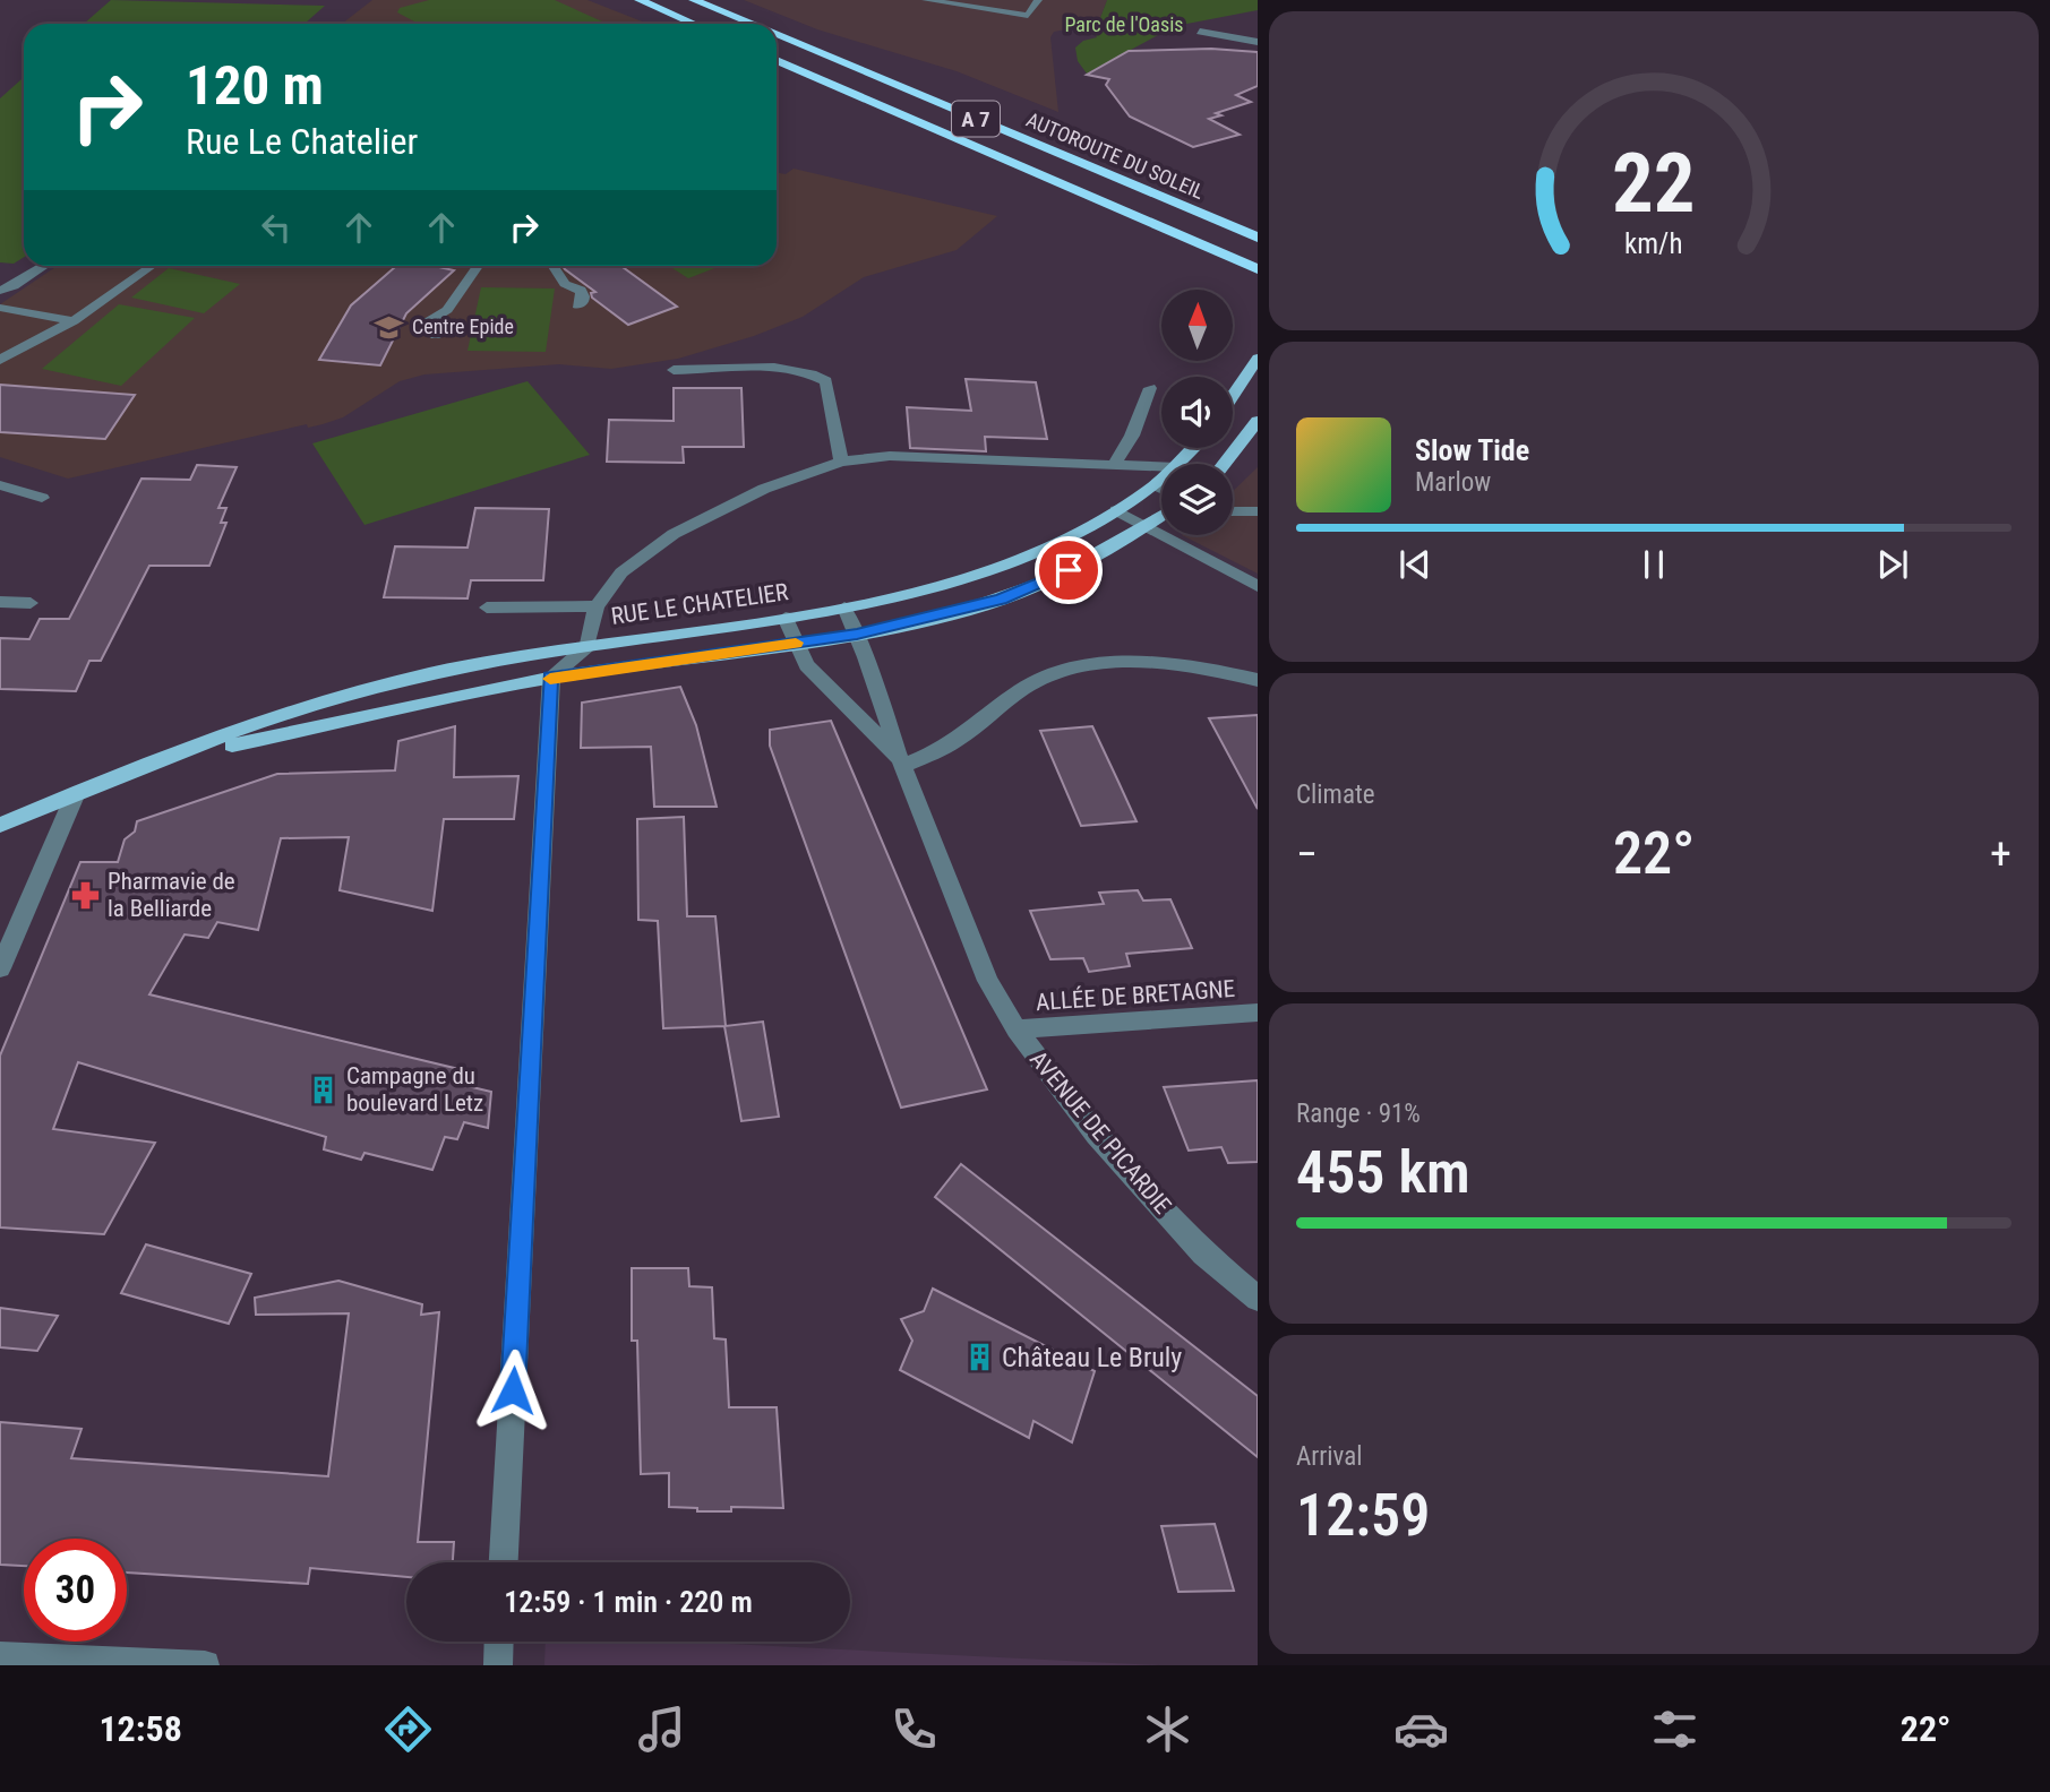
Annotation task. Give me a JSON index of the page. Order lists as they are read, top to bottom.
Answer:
{
  "streets": {
    "highway": ["A 7", "AUTOROUTE DU SOLEIL"],
    "main road": ["RUE LE CHATELIER"],
    "street": ["ALLÉE DE BRETAGNE", "AVENUE DE PICARDIE"]
  },
  "crossings": [
    ["RUE LE CHATELIER", "AVENUE DE PICARDIE"],
    ["ALLÉE DE BRETAGNE", "AVENUE DE PICARDIE"]
  ],
  "parks": ["Parc de l'Oasis"],
  "places": {
    "school or university": ["Centre Epide"],
    "pharmacy": ["Pharmavie de la Belliarde"],
    "building": ["Campagne du boulevard Letz", "Château Le Bruly"]
  },
  "north": "top",
  "page": {
    "turn": ["120 m", "Rue Le Chatelier"],
    "song": ["Slow Tide", "Marlow"],
    "tile": [
      "Climate",
      ["Range · 91%", "455 km"],
      ["Arrival", "12:59"]
    ],
    "heat": ["−", "22°", "+"],
    "limit": "30",
    "trip": "12:59 · 1 min · 220 m",
    "tabs": ["12:58", "22°"],
    "gauge": ["22", "km/h"]
  }
}
